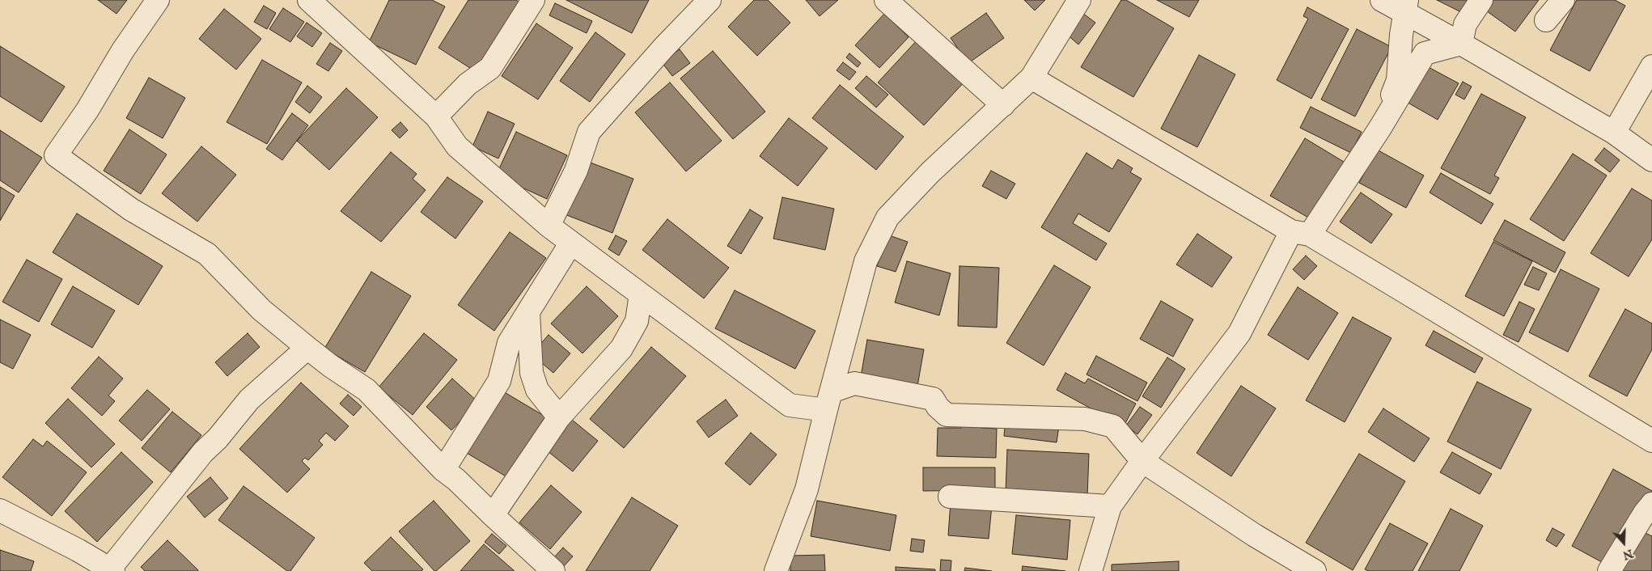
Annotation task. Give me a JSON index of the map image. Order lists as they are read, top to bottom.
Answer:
{
  "north": "bottom"
}
